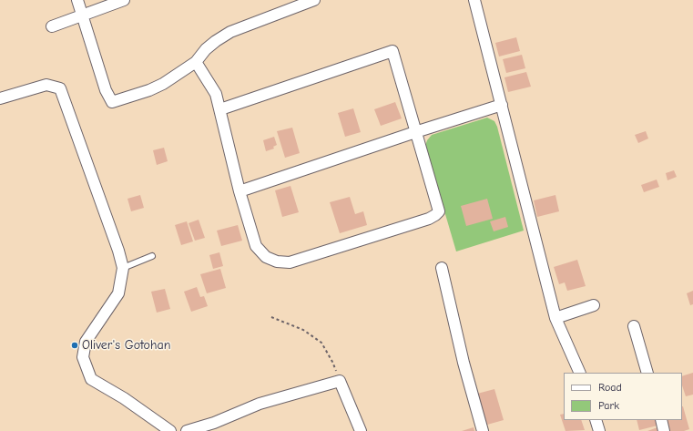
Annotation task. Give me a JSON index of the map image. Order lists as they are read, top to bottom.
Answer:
{
  "places": ["Oliver's Gotohan"],
  "legend": ["Road", "Park"]
}
